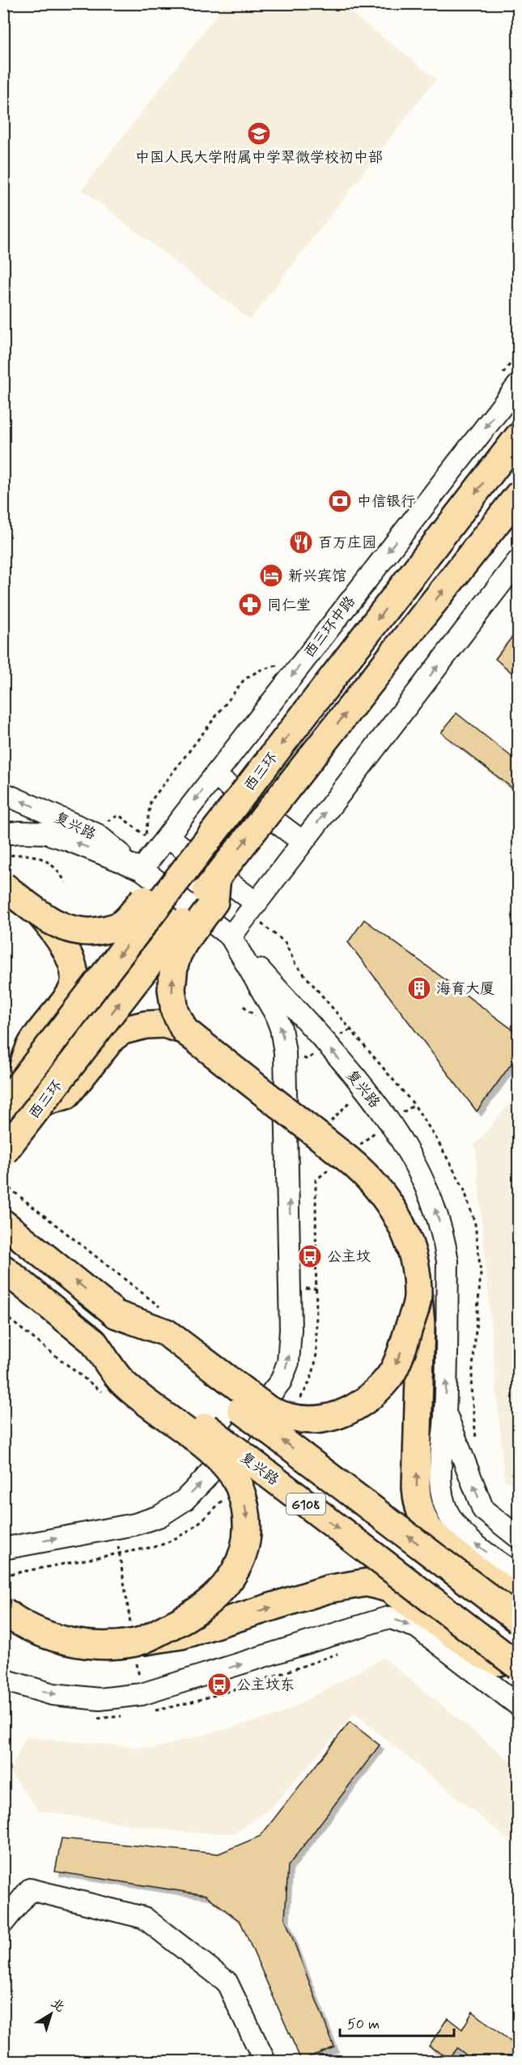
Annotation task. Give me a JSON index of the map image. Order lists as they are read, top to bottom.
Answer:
{
  "streets": {
    "highway": ["西三环", "复兴路", "G108"],
    "street": ["西三环中路"]
  },
  "crossings": [
    ["西三环中路", "复兴路"]
  ],
  "places": {
    "school or university": ["中国人民大学附属中学翠微学校初中部"],
    "bank": ["中信银行"],
    "restaurant": ["百万庄园"],
    "hotel": ["新兴宾馆"],
    "pharmacy": ["同仁堂"],
    "building": ["海育大厦"],
    "bus stop": ["公主坟", "公主坟东"]
  },
  "scale_bar": "50 m",
  "north": "top right"
}
